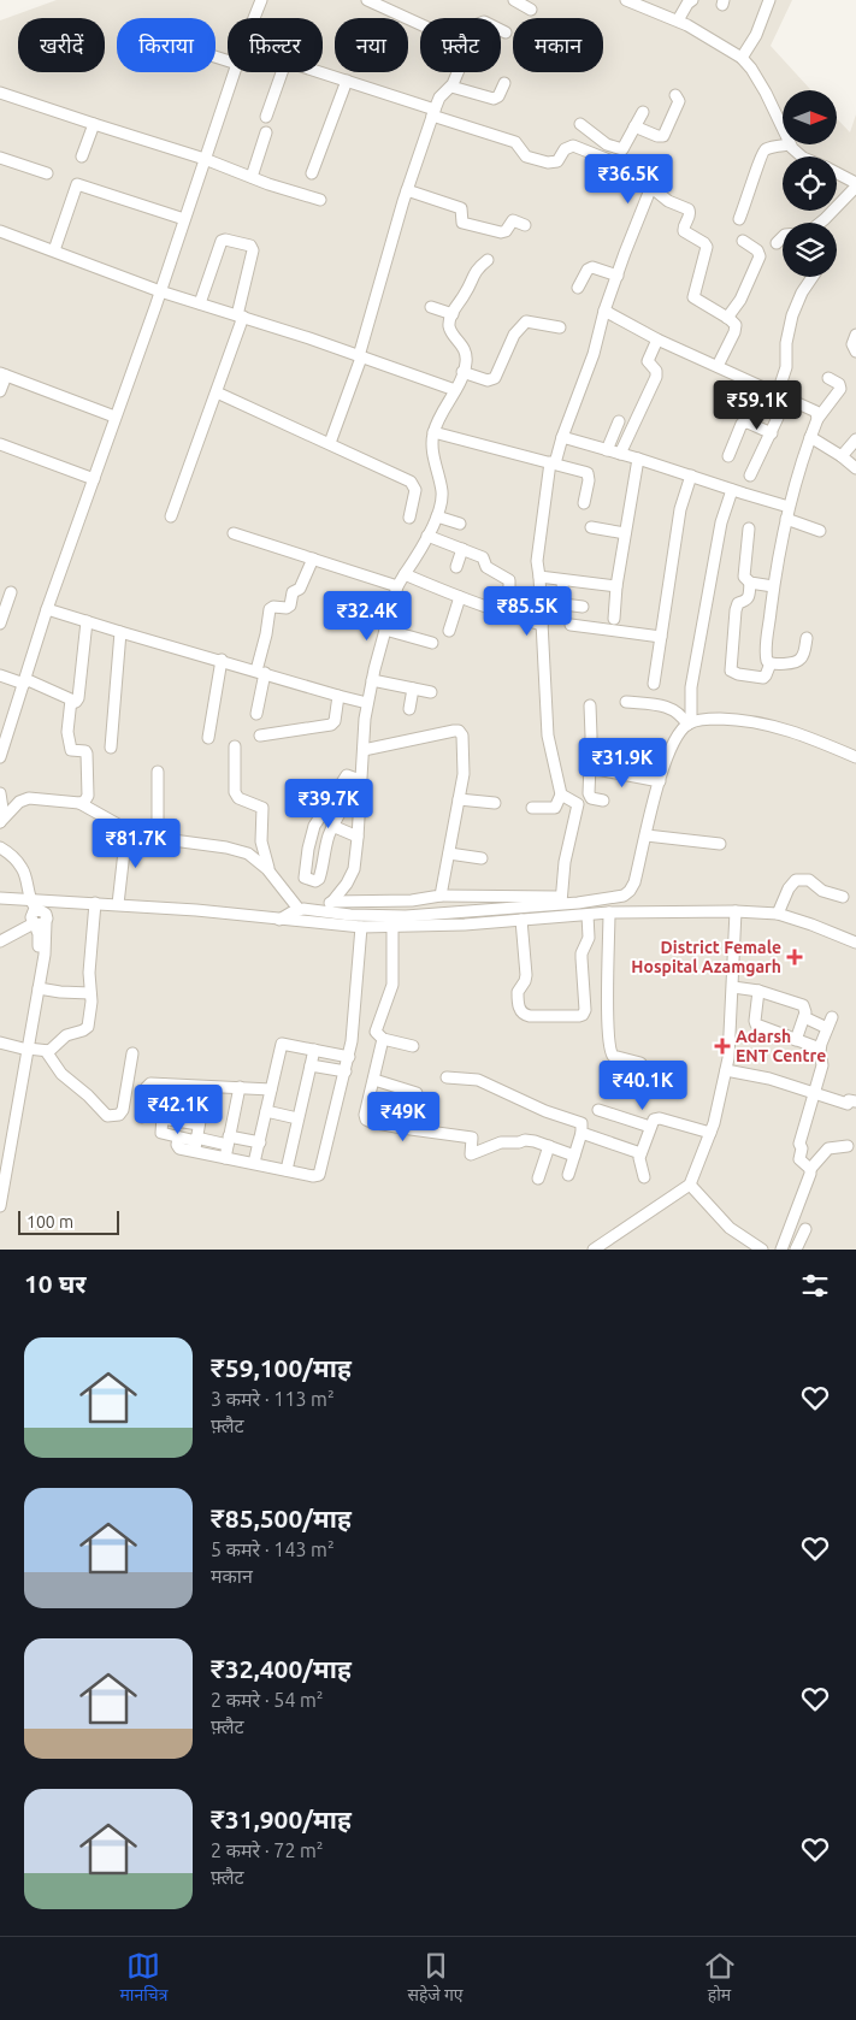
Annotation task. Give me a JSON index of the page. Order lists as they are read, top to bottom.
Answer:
{
  "places": {
    "health": ["District Female Hospital Azamgarh", "Adarsh ENT Centre"]
  },
  "scale_bar": "100 m",
  "north": "right",
  "page": {
    "chip": [
      "खरीदें",
      "किराया",
      "फ़िल्टर",
      "नया",
      "फ़्लैट",
      "मकान"
    ],
    "price": [
      "₹36.5K",
      "₹59.1K",
      "₹85.5K",
      "₹32.4K",
      "₹31.9K",
      "₹39.7K",
      "₹81.7K",
      "₹40.1K",
      "₹42.1K",
      "₹49K"
    ],
    "scale": "100 m",
    "heading": "10 घर",
    "list": [
      {
        "name": "₹59,100/माह",
        "note": "3 कमरे · 113 m² · फ़्लैट"
      },
      {
        "name": "₹85,500/माह",
        "note": "5 कमरे · 143 m² · मकान"
      },
      {
        "name": "₹32,400/माह",
        "note": "2 कमरे · 54 m² · फ़्लैट"
      },
      {
        "name": "₹31,900/माह",
        "note": "2 कमरे · 72 m² · फ़्लैट"
      }
    ],
    "tabs": ["मानचित्र", "सहेजे गए", "होम"]
  }
}
